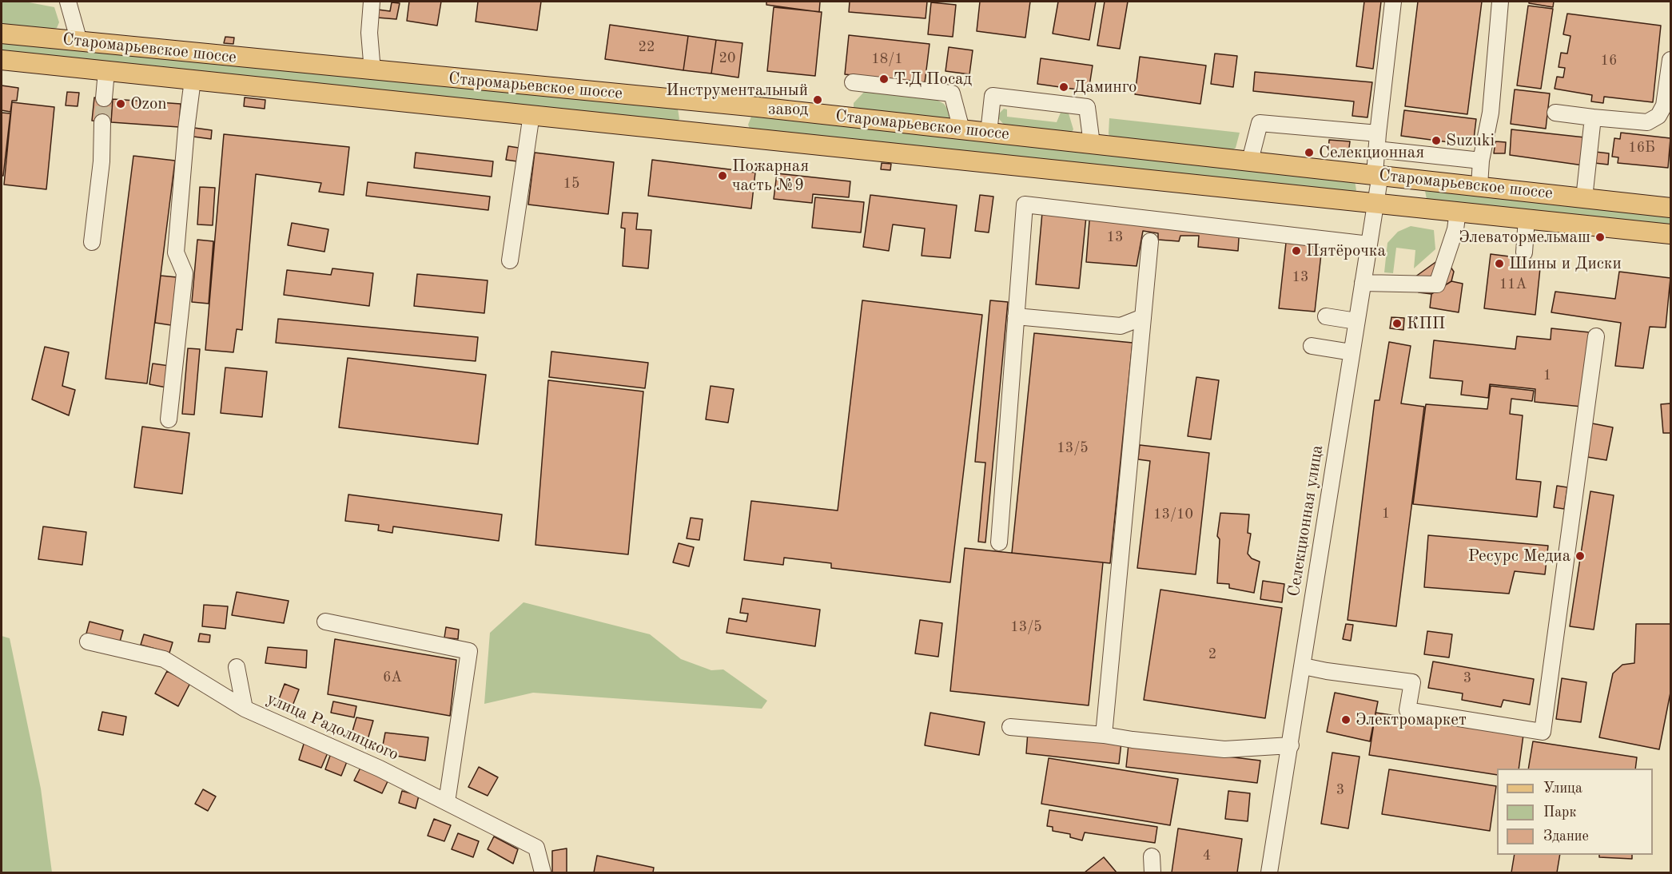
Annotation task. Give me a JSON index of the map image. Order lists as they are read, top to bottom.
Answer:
{
  "streets": {
    "main road": ["Старомарьевское шоссе"],
    "street": ["Селекционная улица", "улица Радолицкого"]
  },
  "crossings": [
    ["Старомарьевское шоссе", "Селекционная улица"]
  ],
  "places": [
    "Т.Д Посад",
    "Даминго",
    "Инструментальный завод",
    "Ozon",
    "Suzuki",
    "Селекционная",
    "Пожарная часть №9",
    "Элеватормельмаш",
    "Пятёрочка",
    "Шины и Диски",
    "КПП",
    "Ресурс Медиа",
    "Электромаркет"
  ],
  "house_numbers": [
    "22",
    "20",
    "18/1",
    "16",
    "16Б",
    "15",
    "13",
    "13",
    "11А",
    "1",
    "13/5",
    "1",
    "13/10",
    "13/5",
    "2",
    "6А",
    "3",
    "3",
    "4"
  ],
  "legend": ["Улица", "Парк", "Здание"]
}
